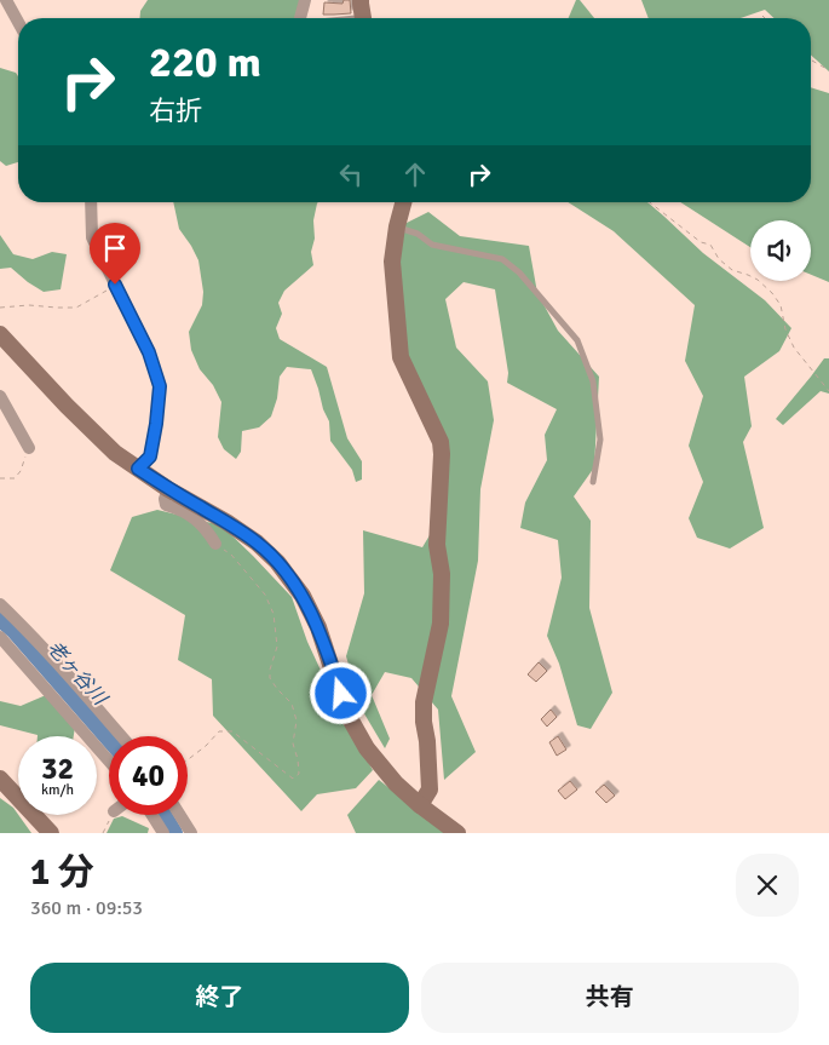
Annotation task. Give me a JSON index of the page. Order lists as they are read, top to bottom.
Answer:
{
  "water": ["老ヶ谷川"],
  "page": {
    "turn": ["220 m", "右折"],
    "speed": "32 km/h",
    "limit": "40",
    "heading": ["1 分", "360 m · 09:53"],
    "buttons": ["終了", "共有"]
  }
}
